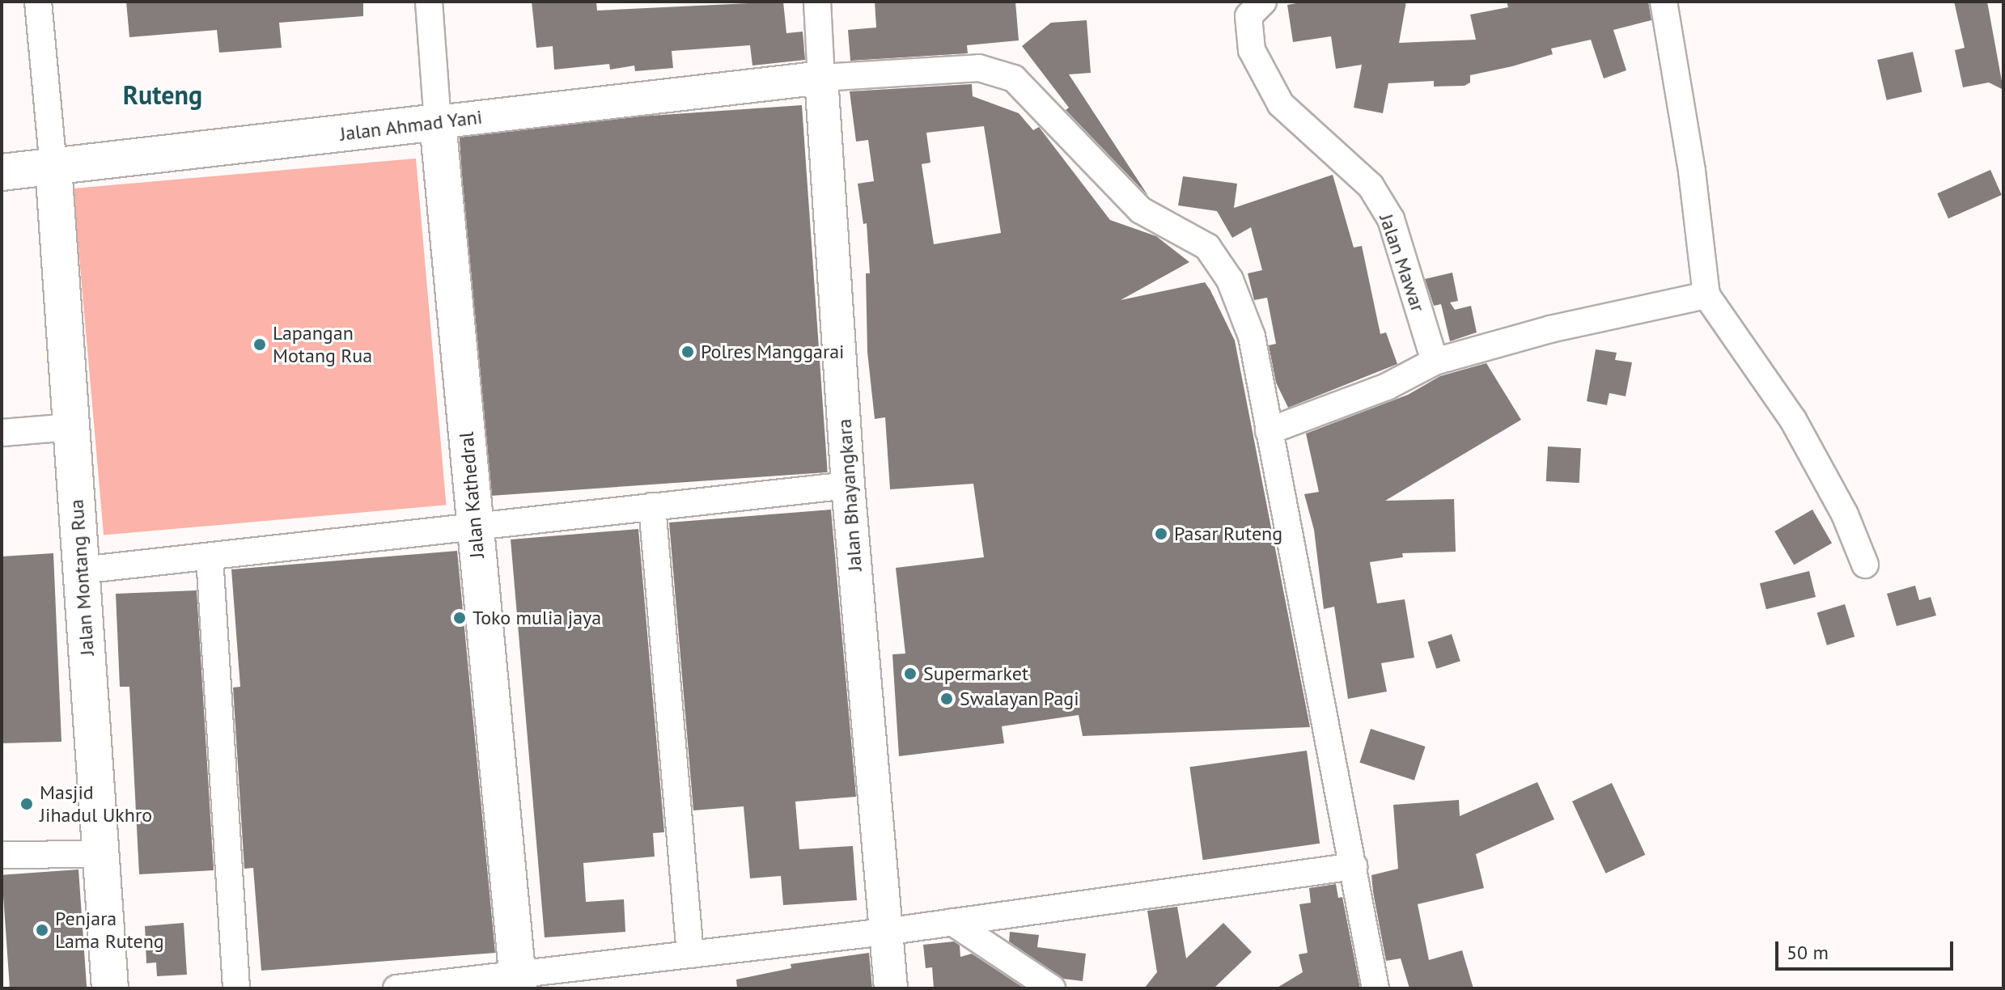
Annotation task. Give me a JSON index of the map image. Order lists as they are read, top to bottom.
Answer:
{
  "streets": {
    "highway": ["Jalan Ahmad Yani", "Jalan Kathedral", "Jalan Montang Rua"],
    "main road": ["Jalan Bhayangkara"],
    "street": ["Jalan Mawar"]
  },
  "crossings": [
    ["Jalan Ahmad Yani", "Jalan Kathedral"],
    ["Jalan Ahmad Yani", "Jalan Bhayangkara"],
    ["Jalan Ahmad Yani", "Jalan Montang Rua"]
  ],
  "districts": ["Ruteng"],
  "places": [
    "Lapangan Motang Rua",
    "Polres Manggarai",
    "Pasar Ruteng",
    "Toko mulia jaya",
    "Supermarket",
    "Swalayan Pagi",
    "Masjid Jihadul Ukhro",
    "Penjara Lama Ruteng"
  ],
  "scale_bar": "50 m"
}
